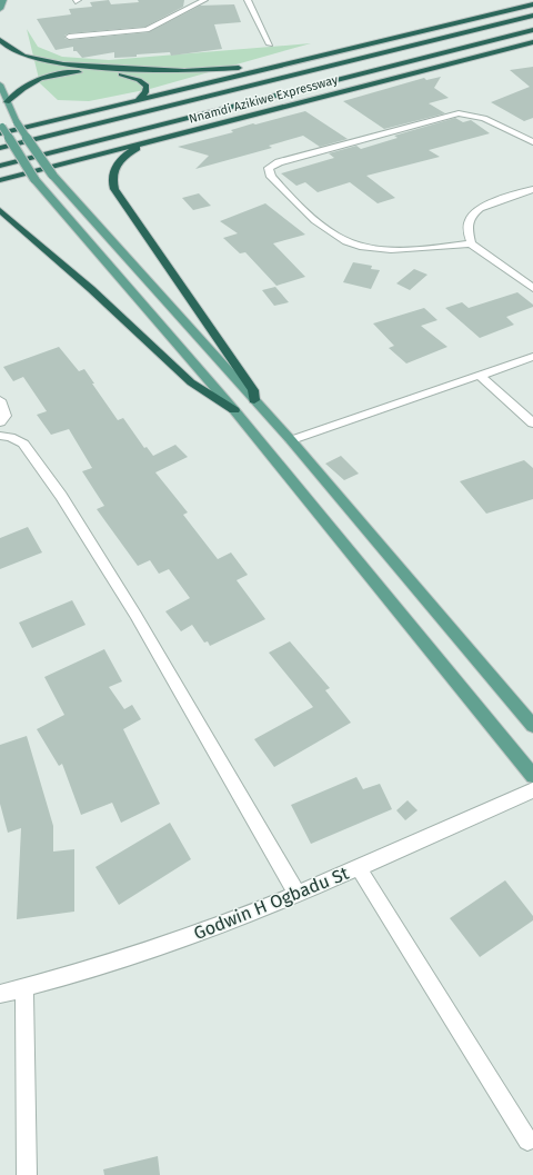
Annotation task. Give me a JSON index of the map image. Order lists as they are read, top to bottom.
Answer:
{
  "streets": {
    "highway": ["Nnamdi Azikiwe Expressway"],
    "street": ["Godwin H Ogbadu St"]
  }
}
